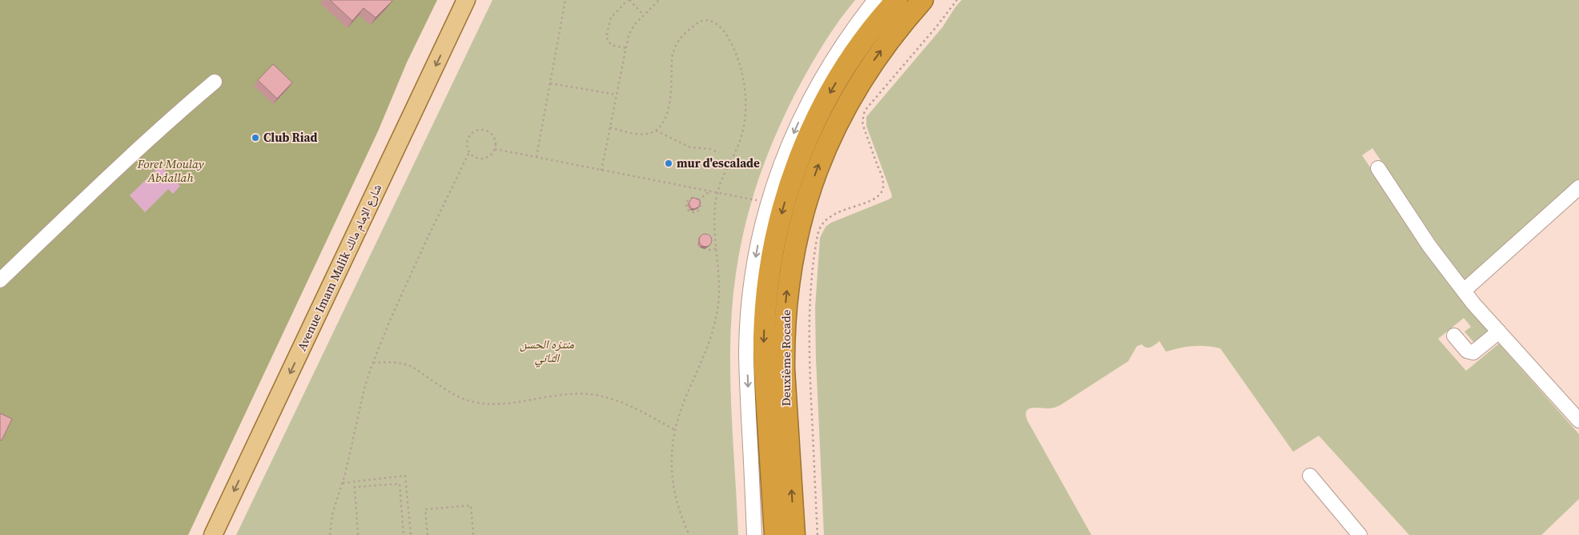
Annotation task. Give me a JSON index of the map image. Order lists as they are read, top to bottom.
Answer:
{
  "streets": {
    "highway": ["Deuxième Rocade"],
    "main road": ["Avenue Imam Malik شارع الإمام مالك"]
  },
  "parks": ["Foret Moulay Abdallah", "منتزه الحسن الثاني"],
  "places": ["Club Riad", "mur d'escalade"]
}
